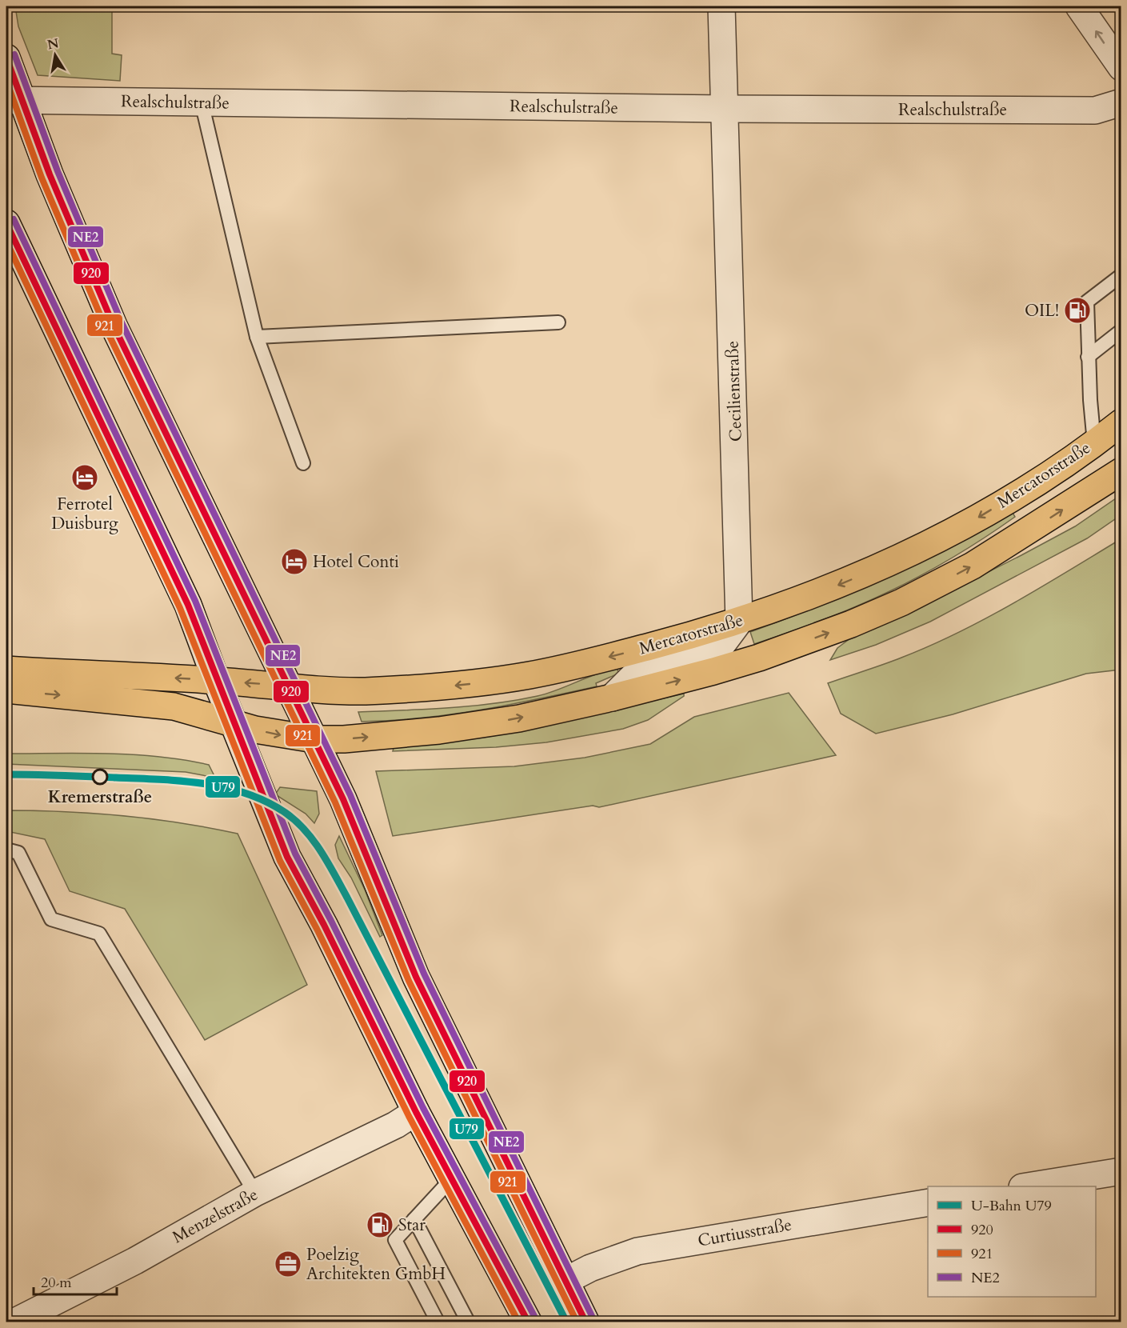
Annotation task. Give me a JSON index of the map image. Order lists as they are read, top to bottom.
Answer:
{
  "streets": {
    "main road": ["Mercatorstraße"],
    "street": [
      "Realschulstraße",
      "Cecilienstraße",
      "Menzelstraße",
      "Curtiusstraße"
    ]
  },
  "crossings": [
    ["Realschulstraße", "Cecilienstraße"],
    ["Cecilienstraße", "Mercatorstraße"]
  ],
  "places": {
    "fuel station": ["OIL!", "Star"],
    "hotel": ["Ferrotel Duisburg", "Hotel Conti"],
    "other": ["Kremerstraße"],
    "office": ["Poelzig Architekten GmbH"]
  },
  "lines": [
    "transit line NE2",
    "transit line 920",
    "transit line 921",
    "metro line U79"
  ],
  "legend": [
    "U-Bahn U79",
    "920",
    "921",
    "NE2"
  ],
  "scale_bar": "20 m",
  "north": "top"
}
